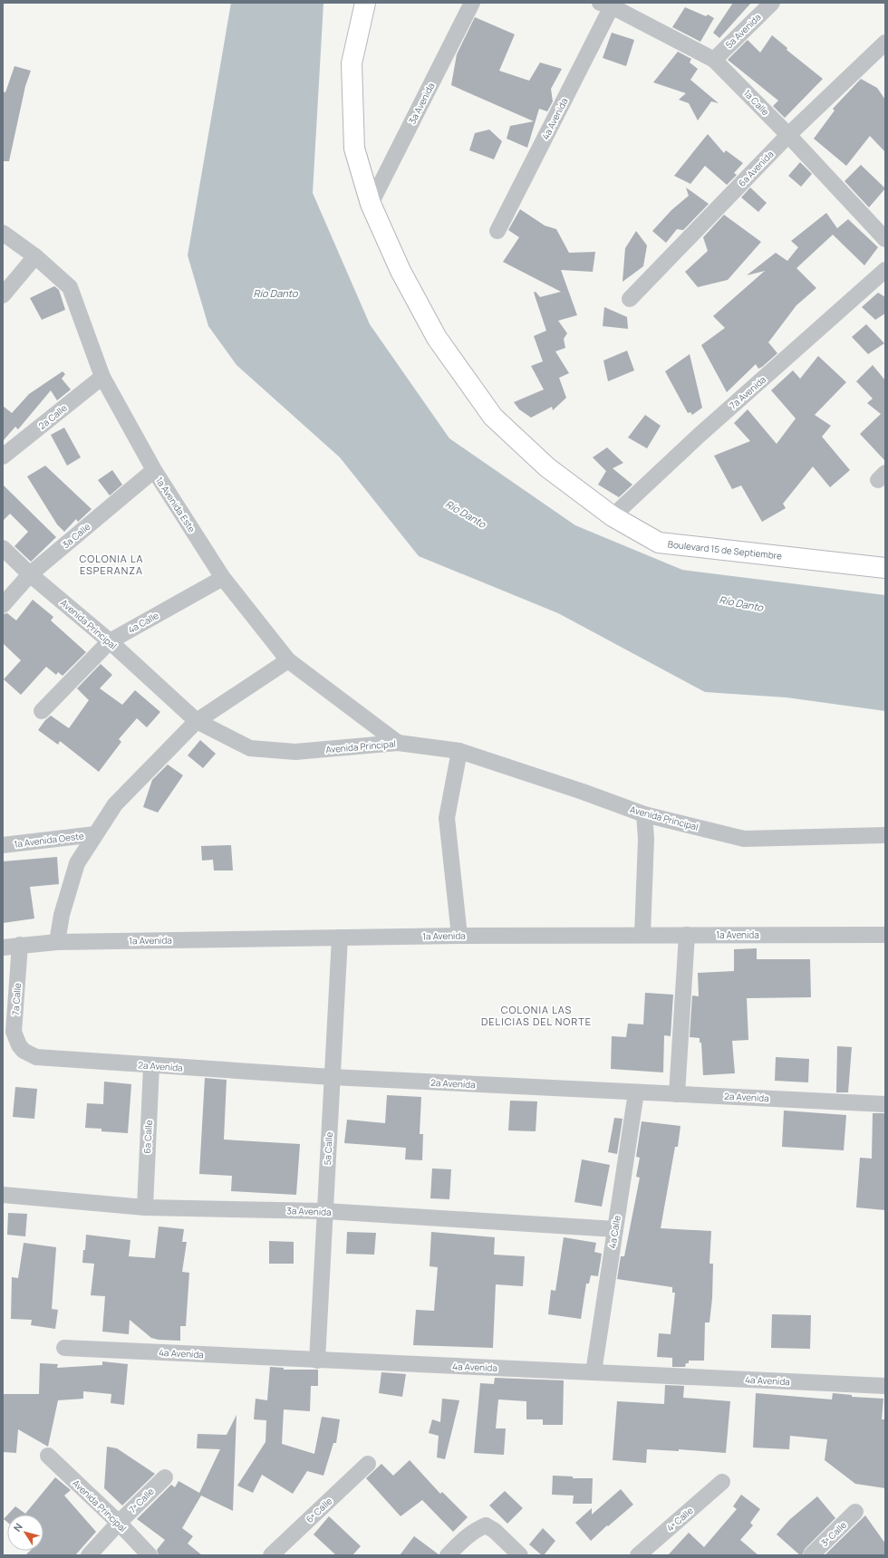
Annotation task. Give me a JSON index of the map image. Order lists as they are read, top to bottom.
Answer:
{
  "streets": {
    "street": [
      "5a Avenida",
      "1a Calle",
      "3a Avenida",
      "4a Avenida",
      "6a Avenida",
      "7a Avenida",
      "2a Calle",
      "1a Avenida Este",
      "3a Calle",
      "Boulevard 15 de Septiembre",
      "4a Calle",
      "Avenida Principal",
      "1a Avenida Oeste",
      "1a Avenida",
      "7a Calle",
      "2a Avenida",
      "6a Calle",
      "5a Calle",
      "7ª Calle",
      "6ª Calle",
      "4ª Calle",
      "3ª Calle"
    ]
  },
  "crossings": [
    ["5a Avenida", "1a Calle"],
    ["1a Calle", "4a Avenida"],
    ["1a Calle", "6a Avenida"],
    ["3a Avenida", "Boulevard 15 de Septiembre"],
    ["3a Avenida", "4a Calle"],
    ["3a Avenida", "6a Calle"],
    ["3a Avenida", "5a Calle"],
    ["4a Avenida", "4a Calle"],
    ["4a Avenida", "5a Calle"],
    ["7a Avenida", "Boulevard 15 de Septiembre"],
    ["2a Calle", "1a Avenida Este"],
    ["1a Avenida Este", "3a Calle"],
    ["1a Avenida Este", "4a Calle"],
    ["1a Avenida Este", "Avenida Principal"],
    ["3a Calle", "Avenida Principal"],
    ["4a Calle", "Avenida Principal"],
    ["4a Calle", "2a Avenida"],
    ["Avenida Principal", "7ª Calle"],
    ["1a Avenida", "7a Calle"],
    ["1a Avenida", "5a Calle"],
    ["7a Calle", "2a Avenida"],
    ["2a Avenida", "6a Calle"],
    ["2a Avenida", "5a Calle"]
  ],
  "districts": ["COLONIA LA ESPERANZA", "COLONIA LAS DELICIAS DEL NORTE"],
  "water": ["Río Danto"],
  "north": "top left"
}
